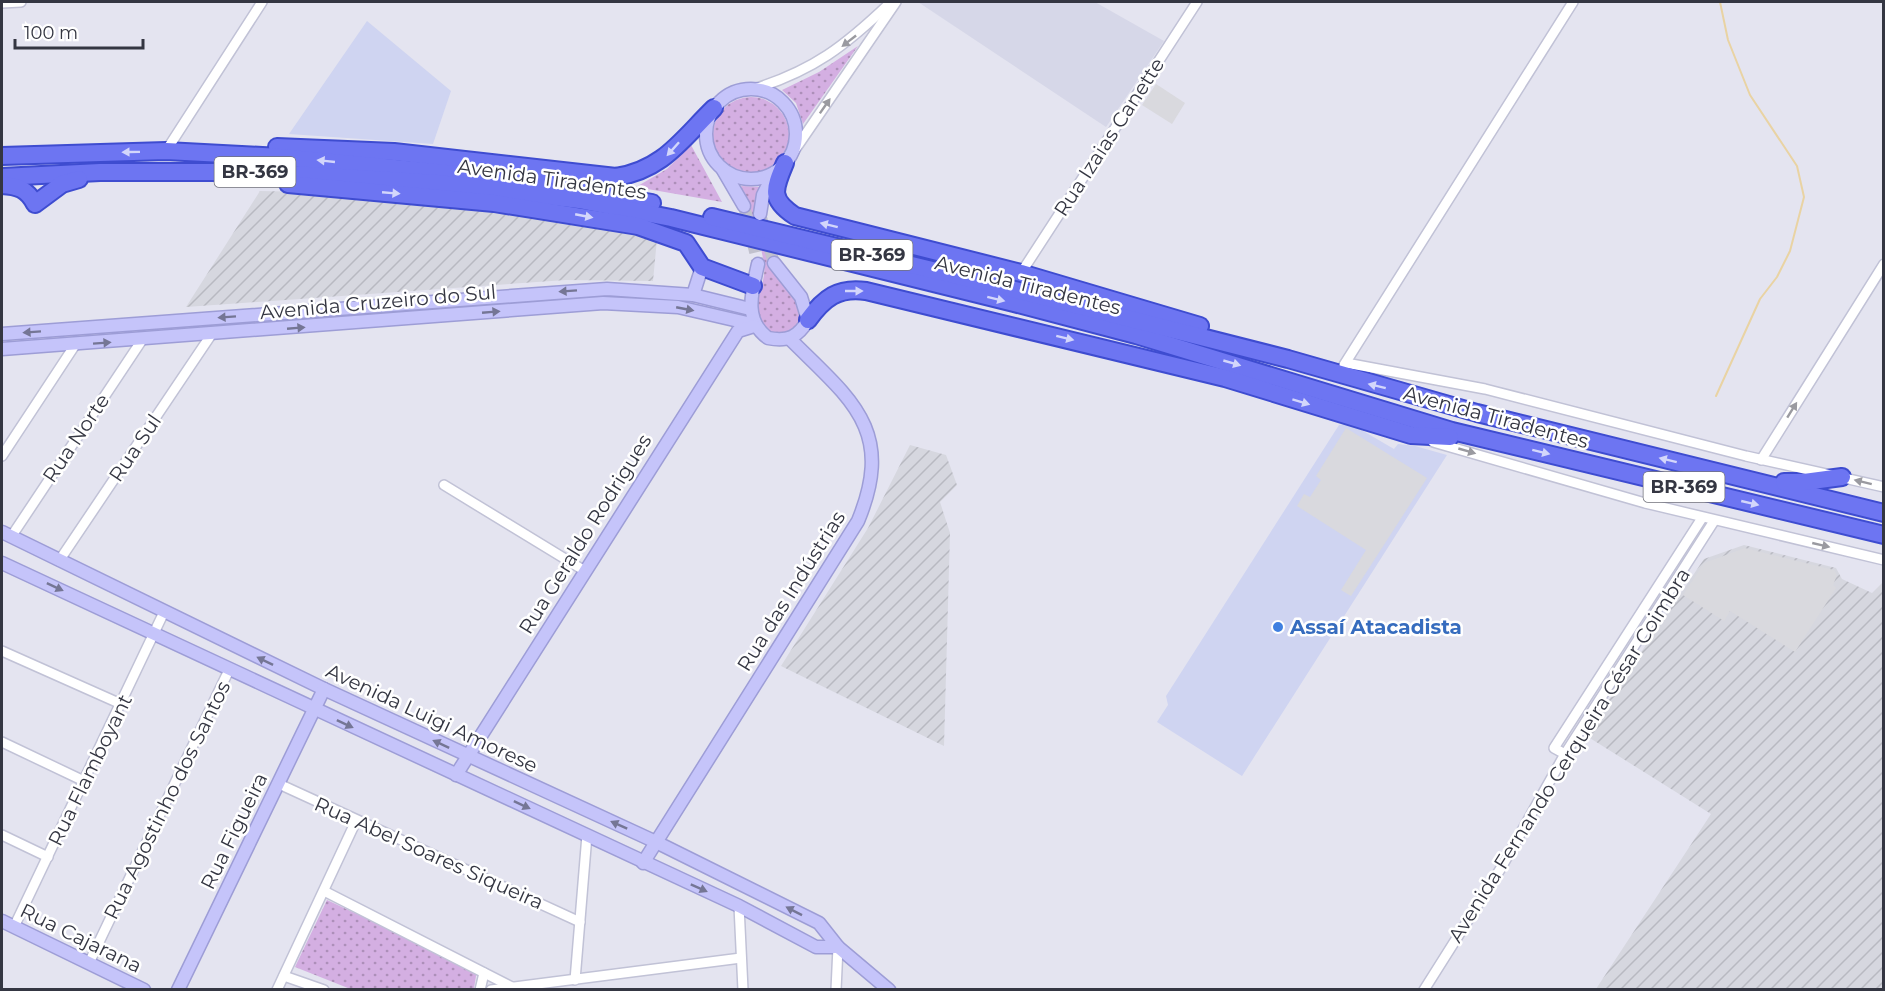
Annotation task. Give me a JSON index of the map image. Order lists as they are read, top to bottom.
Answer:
{
  "streets": {
    "highway": ["BR-369", "Avenida Tiradentes"],
    "street": [
      "Rua Izaias Canette",
      "Avenida Cruzeiro do Sul",
      "Rua Norte",
      "Rua Sul",
      "Rua Geraldo Rodrigues",
      "Rua das Indústrias",
      "Avenida Luigi Amorese",
      "Avenida Fernando Cerqueira César Coimbra",
      "Rua Flamboyant",
      "Rua Agostinho dos Santos",
      "Rua Figueira",
      "Rua Abel Soares Siqueira",
      "Rua Cajarana"
    ]
  },
  "crossings": [
    ["Avenida Cruzeiro do Sul", "Rua Norte"],
    ["Avenida Cruzeiro do Sul", "Rua Sul"],
    ["Avenida Cruzeiro do Sul", "Rua Geraldo Rodrigues"],
    ["Avenida Cruzeiro do Sul", "Rua das Indústrias"],
    ["Rua Norte", "Avenida Luigi Amorese"],
    ["Rua Sul", "Avenida Luigi Amorese"],
    ["Rua Geraldo Rodrigues", "Avenida Luigi Amorese"],
    ["Rua das Indústrias", "Avenida Luigi Amorese"],
    ["Avenida Luigi Amorese", "Rua Flamboyant"],
    ["Avenida Luigi Amorese", "Rua Agostinho dos Santos"],
    ["Avenida Luigi Amorese", "Rua Figueira"],
    ["Rua Flamboyant", "Rua Cajarana"],
    ["Rua Agostinho dos Santos", "Rua Cajarana"],
    ["Rua Figueira", "Rua Abel Soares Siqueira"]
  ],
  "places": ["Assaí Atacadista"],
  "scale_bar": "100 m"
}
